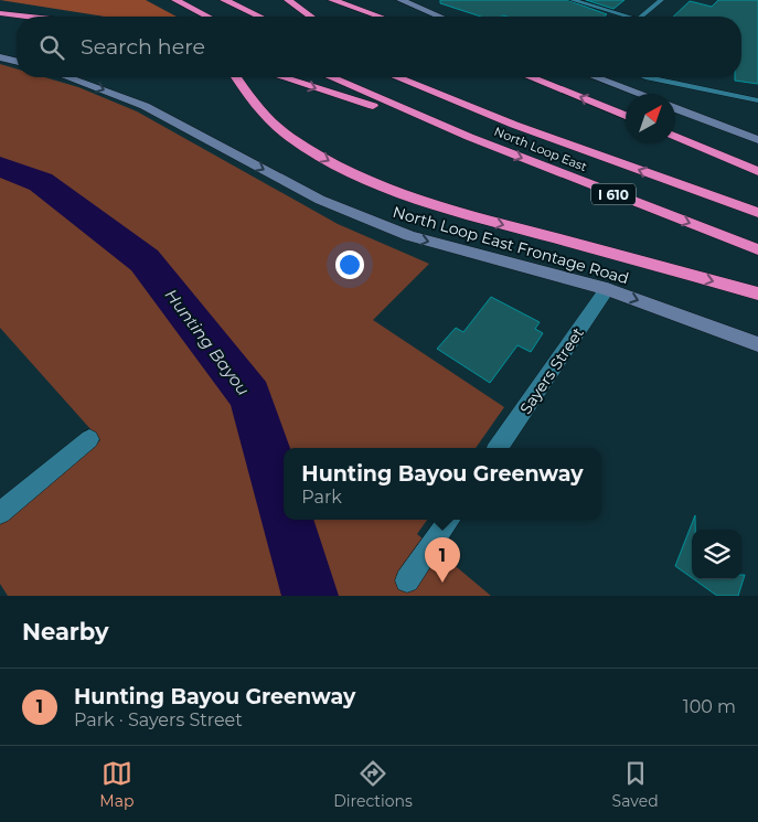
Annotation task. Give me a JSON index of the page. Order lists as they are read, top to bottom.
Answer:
{
  "streets": {
    "highway": ["North Loop East", "I 610"],
    "main road": ["North Loop East Frontage Road"],
    "street": ["Sayers Street"]
  },
  "crossings": [
    ["North Loop East Frontage Road", "Sayers Street"]
  ],
  "one_way": ["North Loop East Frontage Road"],
  "water": ["Hunting Bayou"],
  "north": "top right",
  "page": {
    "search": "Search here",
    "popup": ["Hunting Bayou Greenway", "Park"],
    "pins": "1",
    "heading": "Nearby",
    "list": [
      {
        "mark": "1",
        "name": "Hunting Bayou Greenway",
        "note": "Park · Sayers Street",
        "value": "100 m"
      }
    ],
    "nav": ["Map", "Directions", "Saved"]
  }
}
